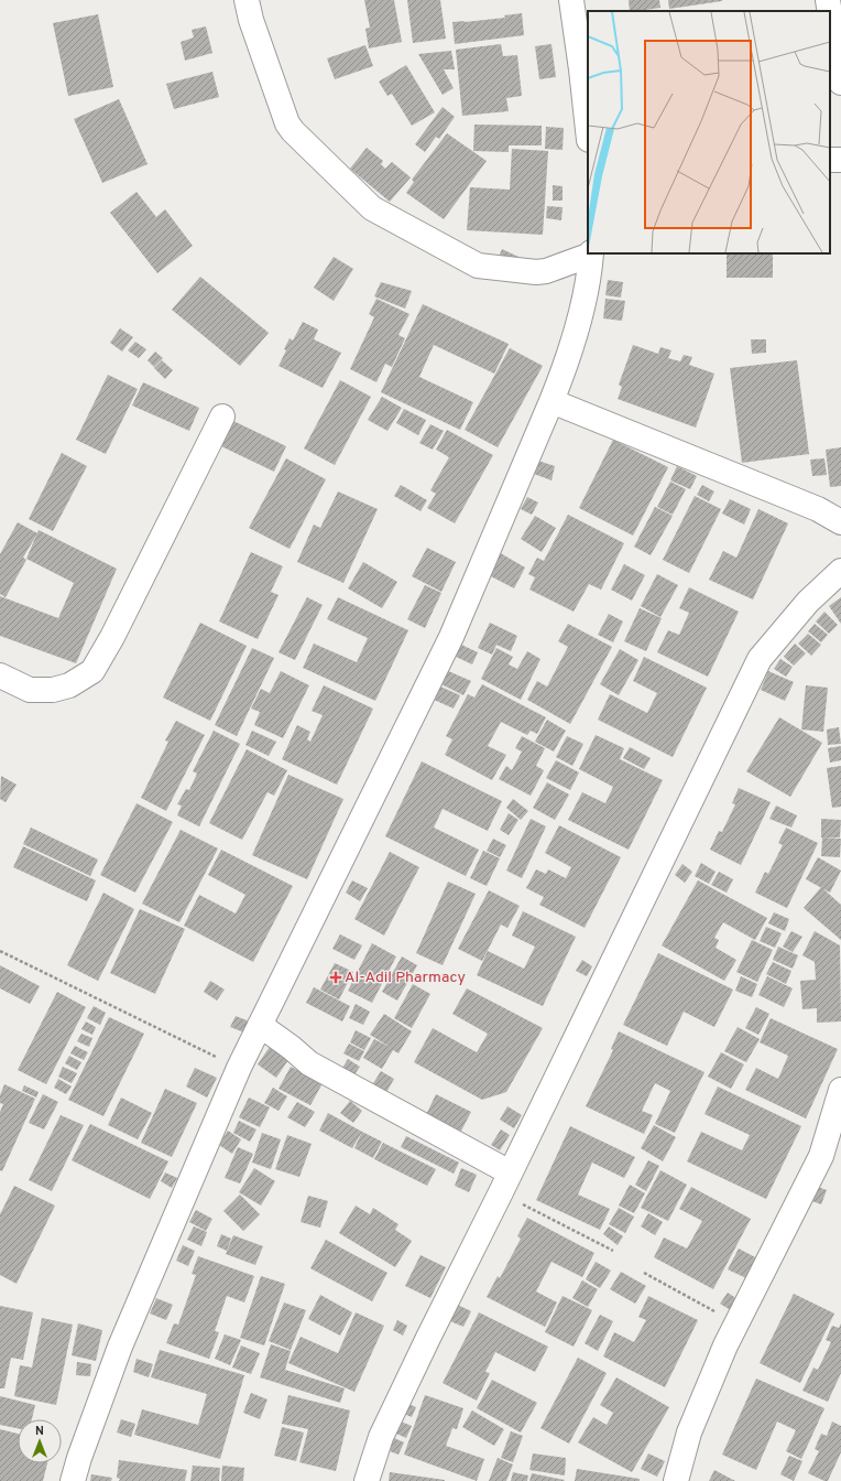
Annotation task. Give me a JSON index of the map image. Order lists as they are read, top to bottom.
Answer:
{
  "places": {
    "health": ["Al-Adil Pharmacy"]
  },
  "north": "top"
}
